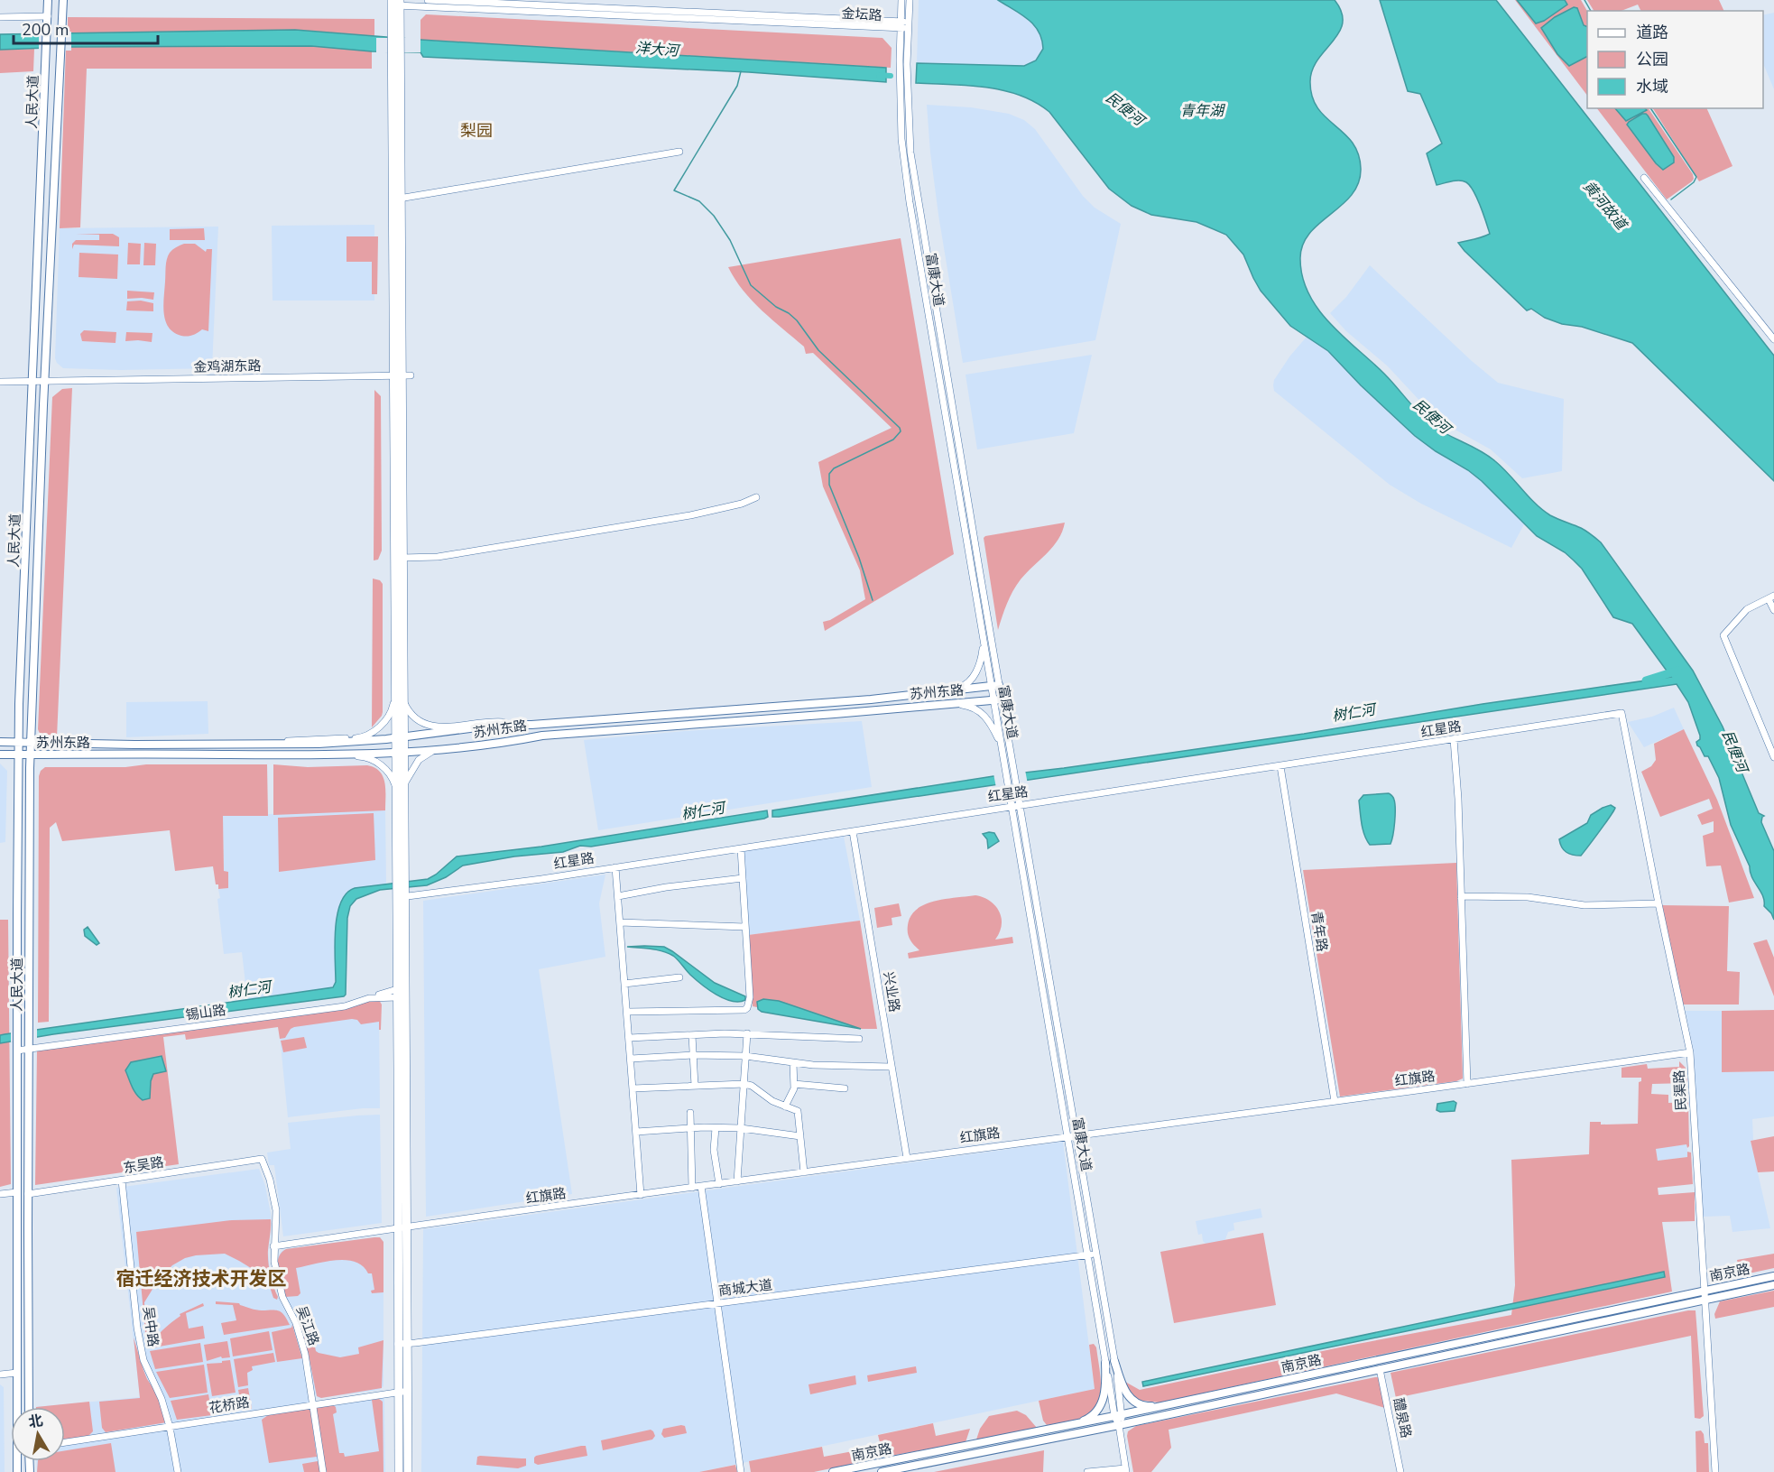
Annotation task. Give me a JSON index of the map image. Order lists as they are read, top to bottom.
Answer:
{
  "streets": {
    "main road": ["人民大道", "苏州东路", "南京路"],
    "street": [
      "金坛路",
      "富康大道",
      "金鸡湖东路",
      "红星路",
      "青年路",
      "兴业路",
      "锡山路",
      "红旗路",
      "民渠路",
      "东吴路",
      "商城大道",
      "吴江路",
      "吴中路",
      "花桥路",
      "醴泉路"
    ]
  },
  "crossings": [
    ["金坛路", "富康大道"],
    ["人民大道", "金鸡湖东路"],
    ["人民大道", "苏州东路"],
    ["人民大道", "锡山路"],
    ["人民大道", "东吴路"],
    ["富康大道", "苏州东路"],
    ["富康大道", "红星路"],
    ["富康大道", "红旗路"],
    ["富康大道", "南京路"],
    ["富康大道", "商城大道"],
    ["红星路", "青年路"],
    ["红星路", "兴业路"],
    ["红星路", "民渠路"],
    ["青年路", "红旗路"],
    ["兴业路", "红旗路"],
    ["红旗路", "民渠路"],
    ["红旗路", "吴江路"],
    ["民渠路", "南京路"],
    ["东吴路", "吴江路"],
    ["东吴路", "吴中路"],
    ["南京路", "醴泉路"],
    ["吴江路", "花桥路"],
    ["吴中路", "花桥路"]
  ],
  "districts": ["梨园", "宿迁经济技术开发区"],
  "water": [
    "洋大河",
    "民便河",
    "青年湖",
    "黄河故道",
    "树仁河"
  ],
  "legend": ["道路", "公园", "水域"],
  "scale_bar": "200 m",
  "north": "top"
}
